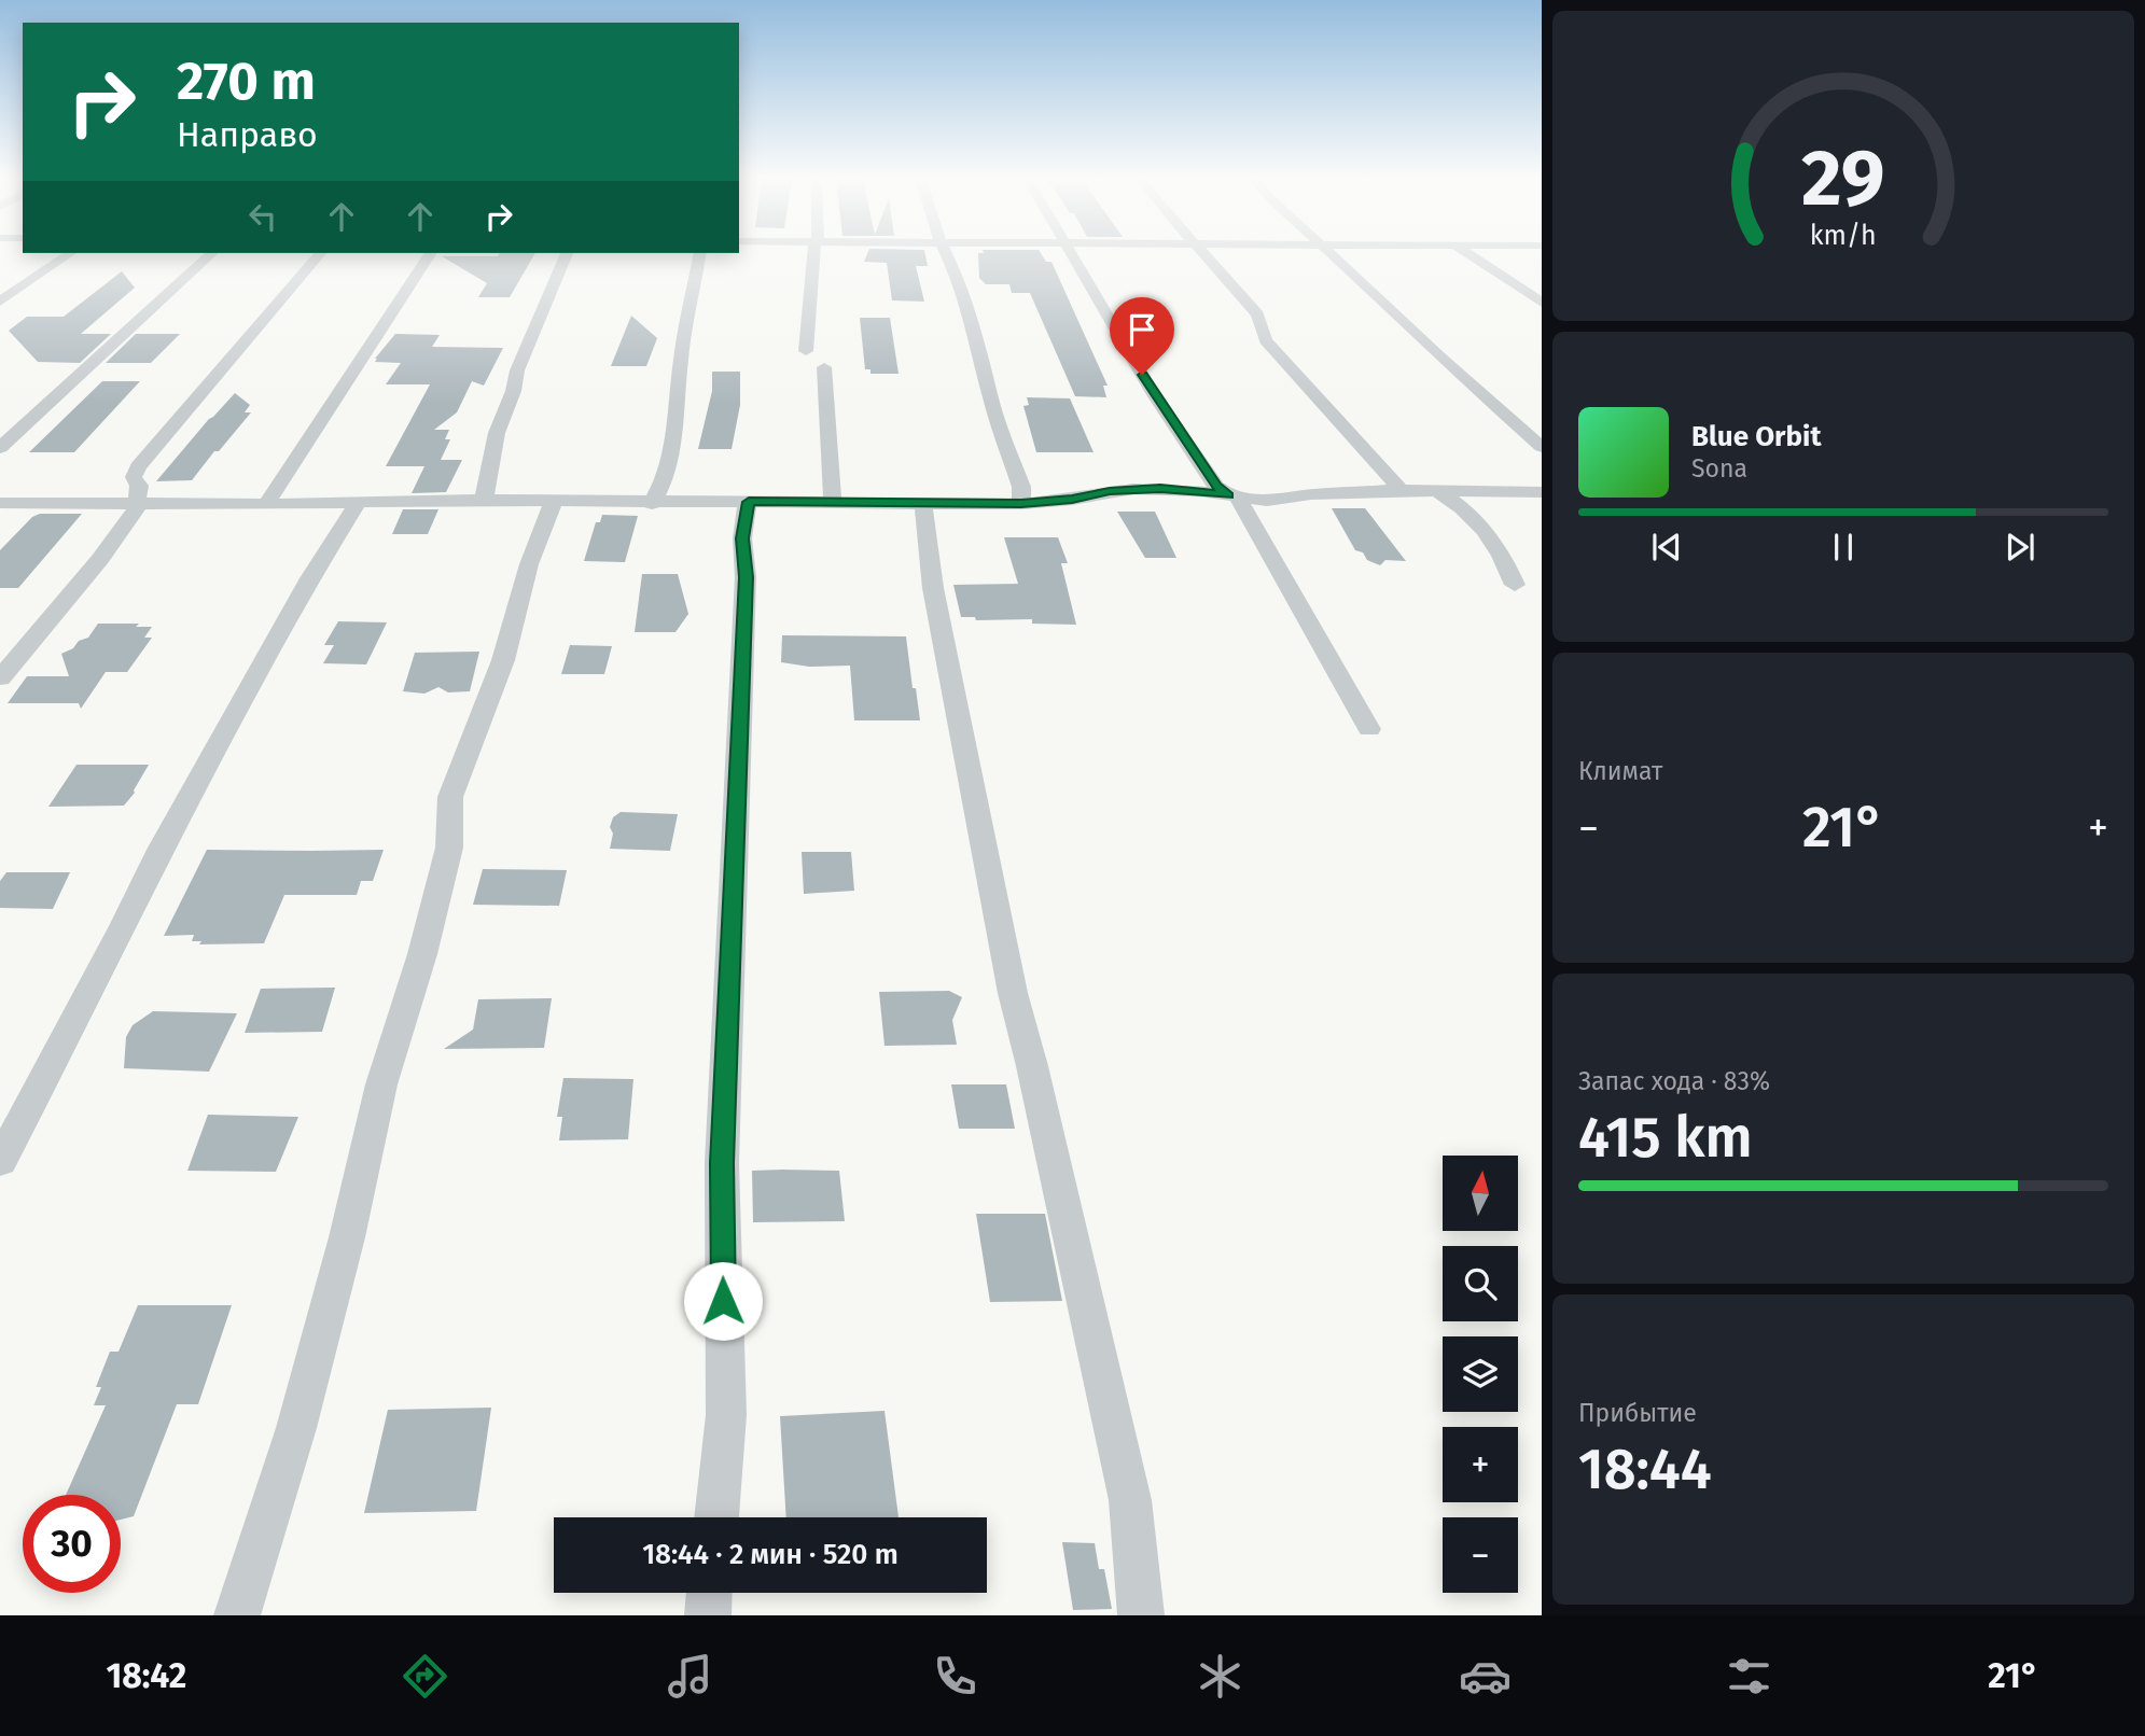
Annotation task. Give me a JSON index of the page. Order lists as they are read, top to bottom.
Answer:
{
  "north": "top",
  "page": {
    "turn": ["270 m", "Направо"],
    "song": ["Blue Orbit", "Sona"],
    "tile": [
      "Климат",
      ["Запас хода · 83%", "415 km"],
      ["Прибытие", "18:44"]
    ],
    "heat": ["−", "21°", "+"],
    "map_buttons": ["+", "−"],
    "limit": "30",
    "trip": "18:44 · 2 мин · 520 m",
    "tabs": ["18:42", "21°"],
    "gauge": ["29", "km/h"]
  }
}
